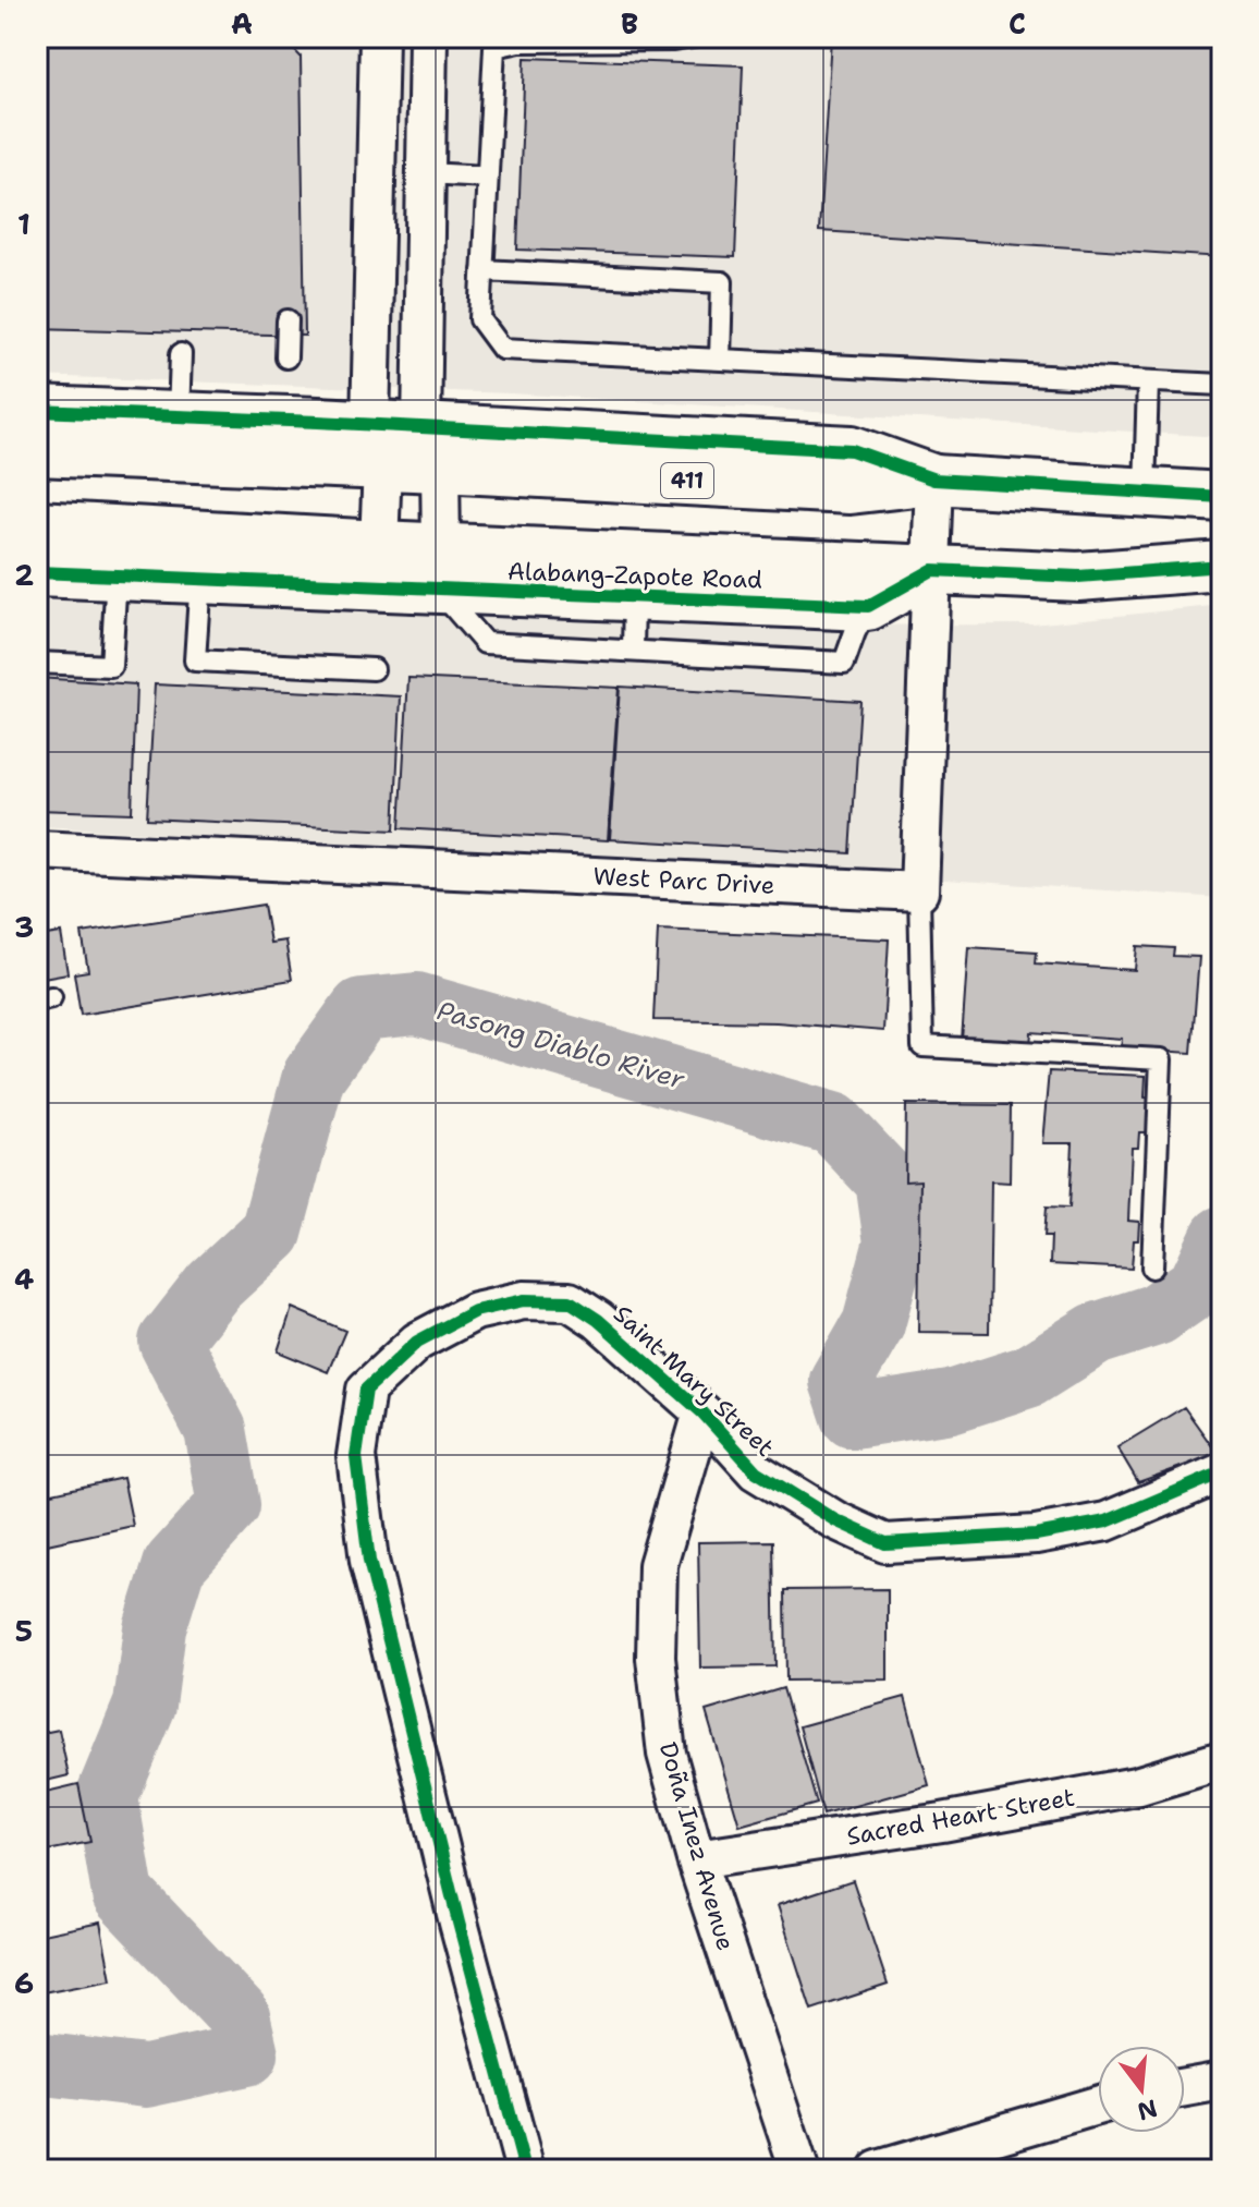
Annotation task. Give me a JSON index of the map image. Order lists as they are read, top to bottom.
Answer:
{
  "streets": {
    "main road": ["411", "Alabang-Zapote Road"],
    "street": [
      "West Parc Drive",
      "Saint Mary Street",
      "Sacred Heart Street",
      "Doña Inez Avenue"
    ]
  },
  "crossings": [
    ["Saint Mary Street", "Doña Inez Avenue"],
    ["Sacred Heart Street", "Doña Inez Avenue"]
  ],
  "water": ["Pasong Diablo River"],
  "north": "bottom",
  "grid": {
    "columns": ["A", "B", "C"],
    "rows": [
      "1",
      "2",
      "3",
      "4",
      "5",
      "6"
    ]
  }
}
